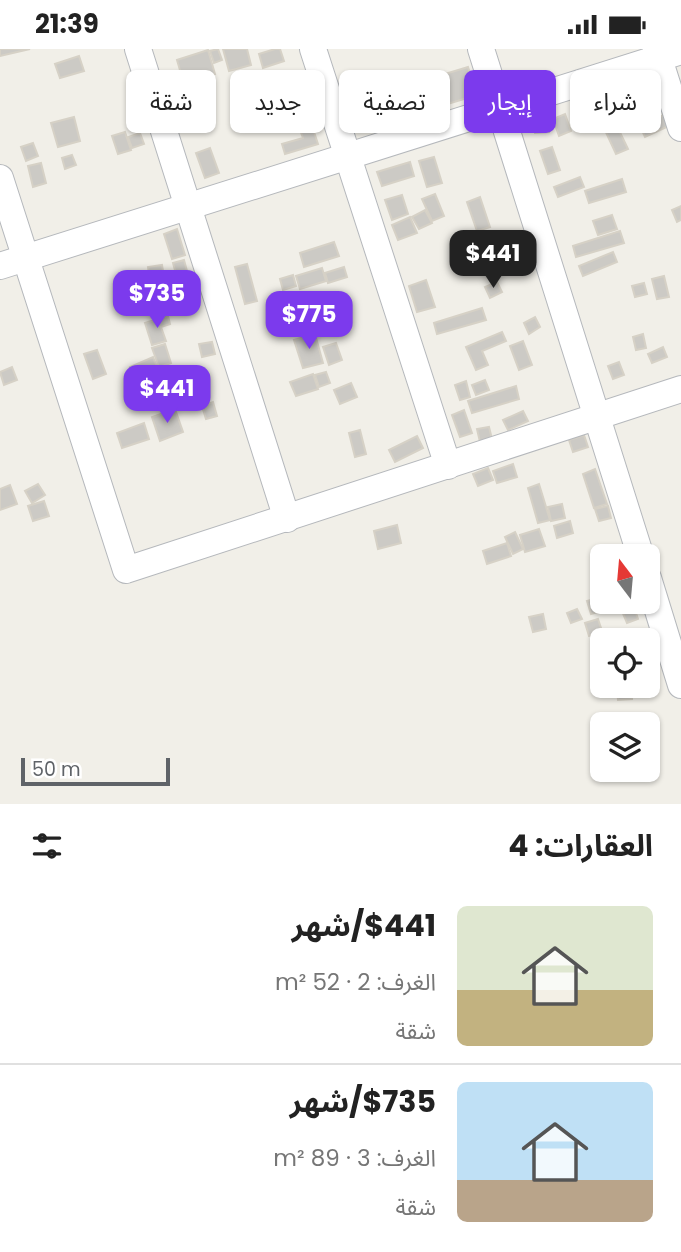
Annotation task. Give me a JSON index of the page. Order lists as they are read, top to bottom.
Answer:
{
  "scale_bar": "50 m",
  "north": "top",
  "page": {
    "status": "21:39",
    "chip": [
      "شراء",
      "إيجار",
      "تصفية",
      "جديد",
      "شقة"
    ],
    "price": [
      "$441",
      "$735",
      "$775",
      "$441"
    ],
    "scale": "50 m",
    "heading": "العقارات: 4",
    "list": [
      {
        "name": "$441/شهر",
        "note": "الغرف: 2 · 52 m² · شقة"
      },
      {
        "name": "$735/شهر",
        "note": "الغرف: 3 · 89 m² · شقة"
      }
    ]
  }
}
